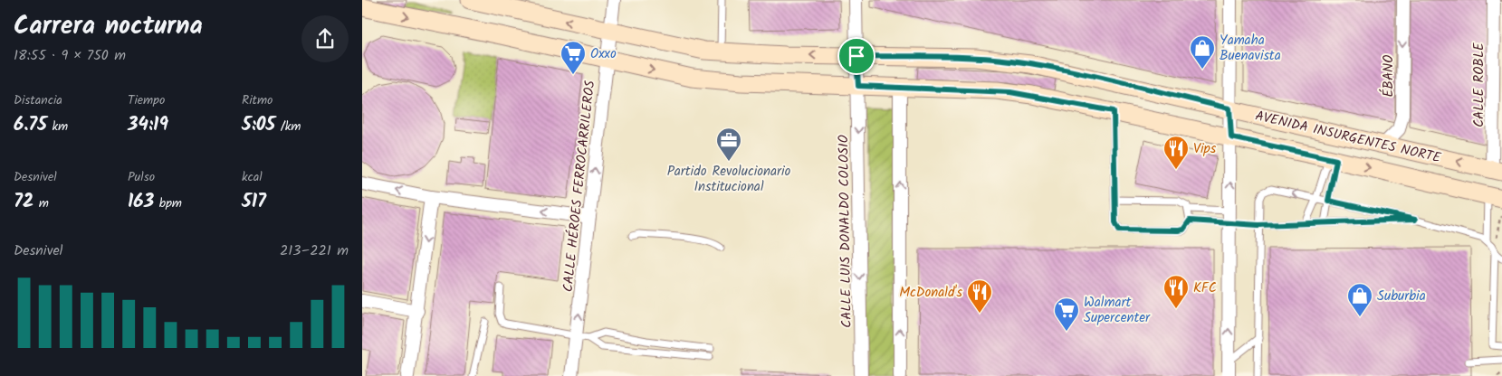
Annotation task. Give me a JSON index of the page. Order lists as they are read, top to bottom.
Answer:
{
  "streets": {
    "main road": ["AVENIDA INSURGENTES NORTE"],
    "street": [
      "ÉBANO",
      "CALLE ROBLE",
      "CALLE HÉROES FERROCARRILEROS",
      "CALLE LUIS DONALDO COLOSIO"
    ]
  },
  "crossings": [
    ["ÉBANO", "AVENIDA INSURGENTES NORTE"],
    ["CALLE ROBLE", "AVENIDA INSURGENTES NORTE"],
    ["AVENIDA INSURGENTES NORTE", "CALLE HÉROES FERROCARRILEROS"],
    ["AVENIDA INSURGENTES NORTE", "CALLE LUIS DONALDO COLOSIO"]
  ],
  "one_way": ["ÉBANO", "CALLE HÉROES FERROCARRILEROS"],
  "places": {
    "shop": ["Yamaha Buenavista", "Suburbia"],
    "supermarket": ["Oxxo", "Walmart Supercenter"],
    "office": ["Partido Revolucionario Institucional"],
    "restaurant": ["Vips", "KFC", "McDonald's"]
  },
  "page": {
    "heading": ["Carrera nocturna", "18:55 · 9 × 750 m"],
    "stats": [
      ["Distancia", "6.75 km"],
      ["Tiempo", "34:19"],
      ["Ritmo", "5:05 /km"],
      ["Desnivel", "72 m"],
      ["Pulso", "163 bpm"],
      ["kcal", "517"]
    ],
    "chart": ["Desnivel", "213–221 m"]
  }
}
